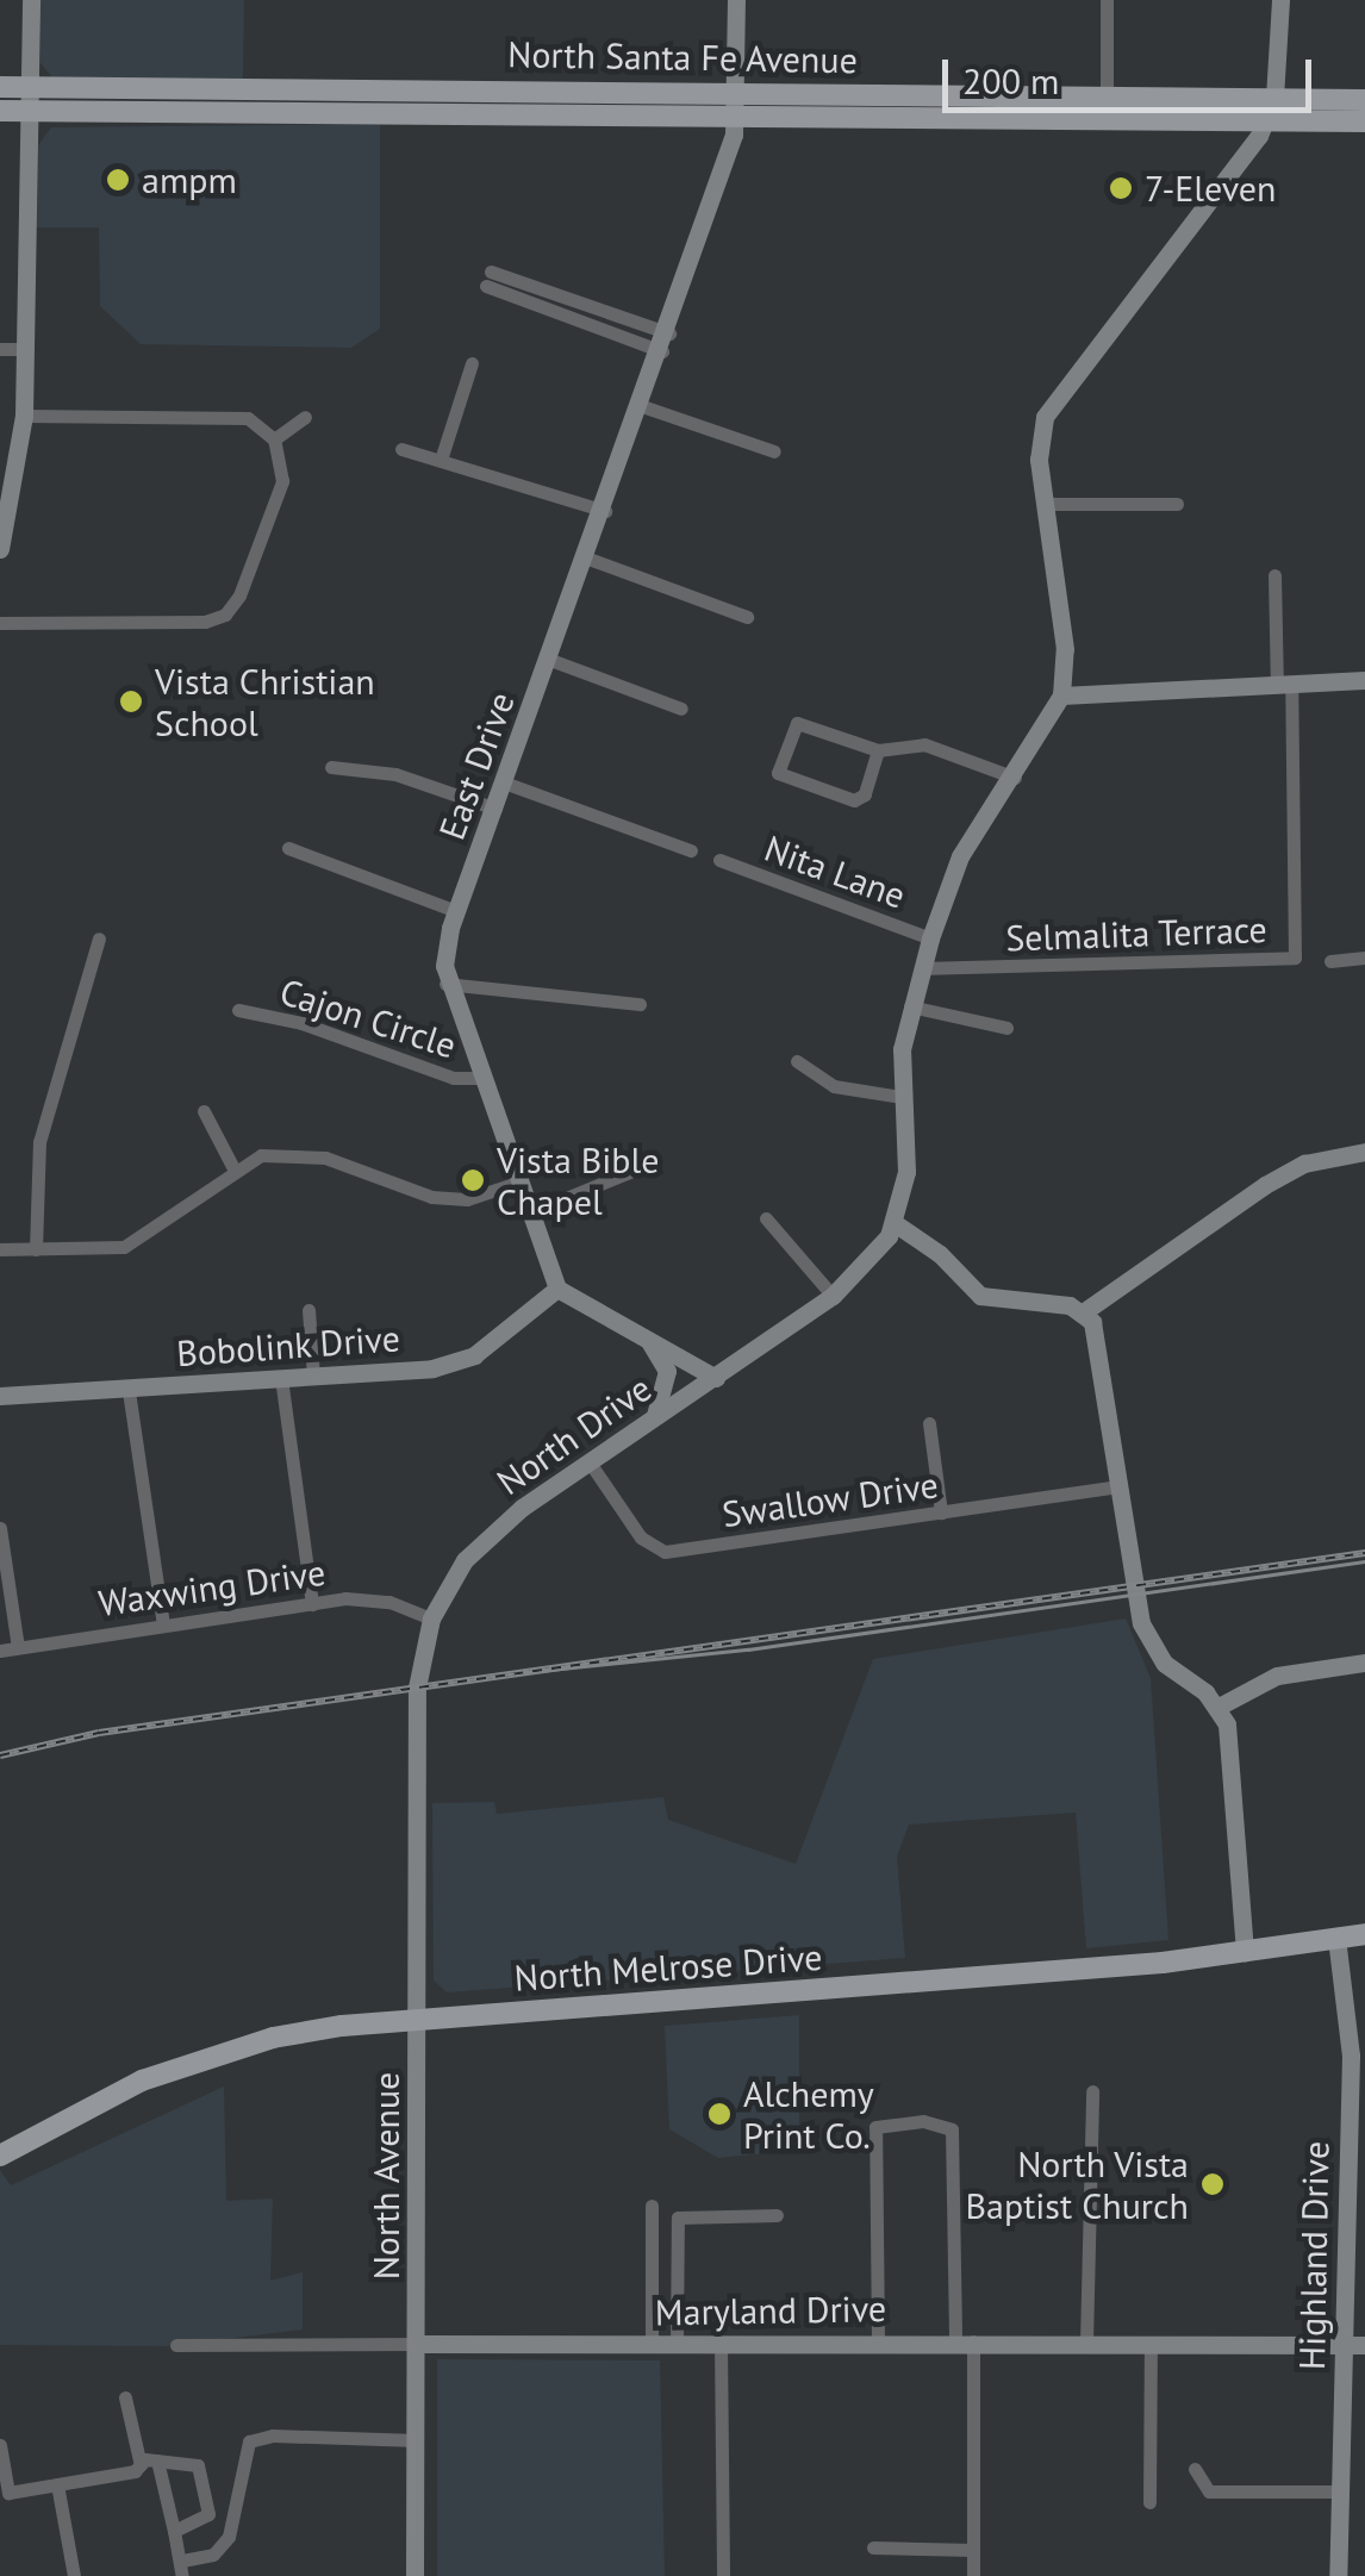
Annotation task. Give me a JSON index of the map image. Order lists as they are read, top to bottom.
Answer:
{
  "streets": {
    "main road": ["North Santa Fe Avenue", "North Melrose Drive"],
    "street": [
      "East Drive",
      "Nita Lane",
      "Selmalita Terrace",
      "Cajon Circle",
      "Bobolink Drive",
      "North Drive",
      "Swallow Drive",
      "Waxwing Drive",
      "North Avenue",
      "Highland Drive",
      "Maryland Drive"
    ]
  },
  "crossings": [
    ["North Santa Fe Avenue", "East Drive"],
    ["East Drive", "Cajon Circle"],
    ["East Drive", "Bobolink Drive"],
    ["North Drive", "Swallow Drive"],
    ["North Drive", "Waxwing Drive"],
    ["North Drive", "North Avenue"],
    ["North Melrose Drive", "North Avenue"],
    ["North Melrose Drive", "Highland Drive"],
    ["North Avenue", "Maryland Drive"],
    ["Highland Drive", "Maryland Drive"]
  ],
  "places": [
    "ampm",
    "7-Eleven",
    "Vista Christian School",
    "Vista Bible Chapel",
    "Alchemy Print Co.",
    "North Vista Baptist Church"
  ],
  "scale_bar": "200 m"
}
